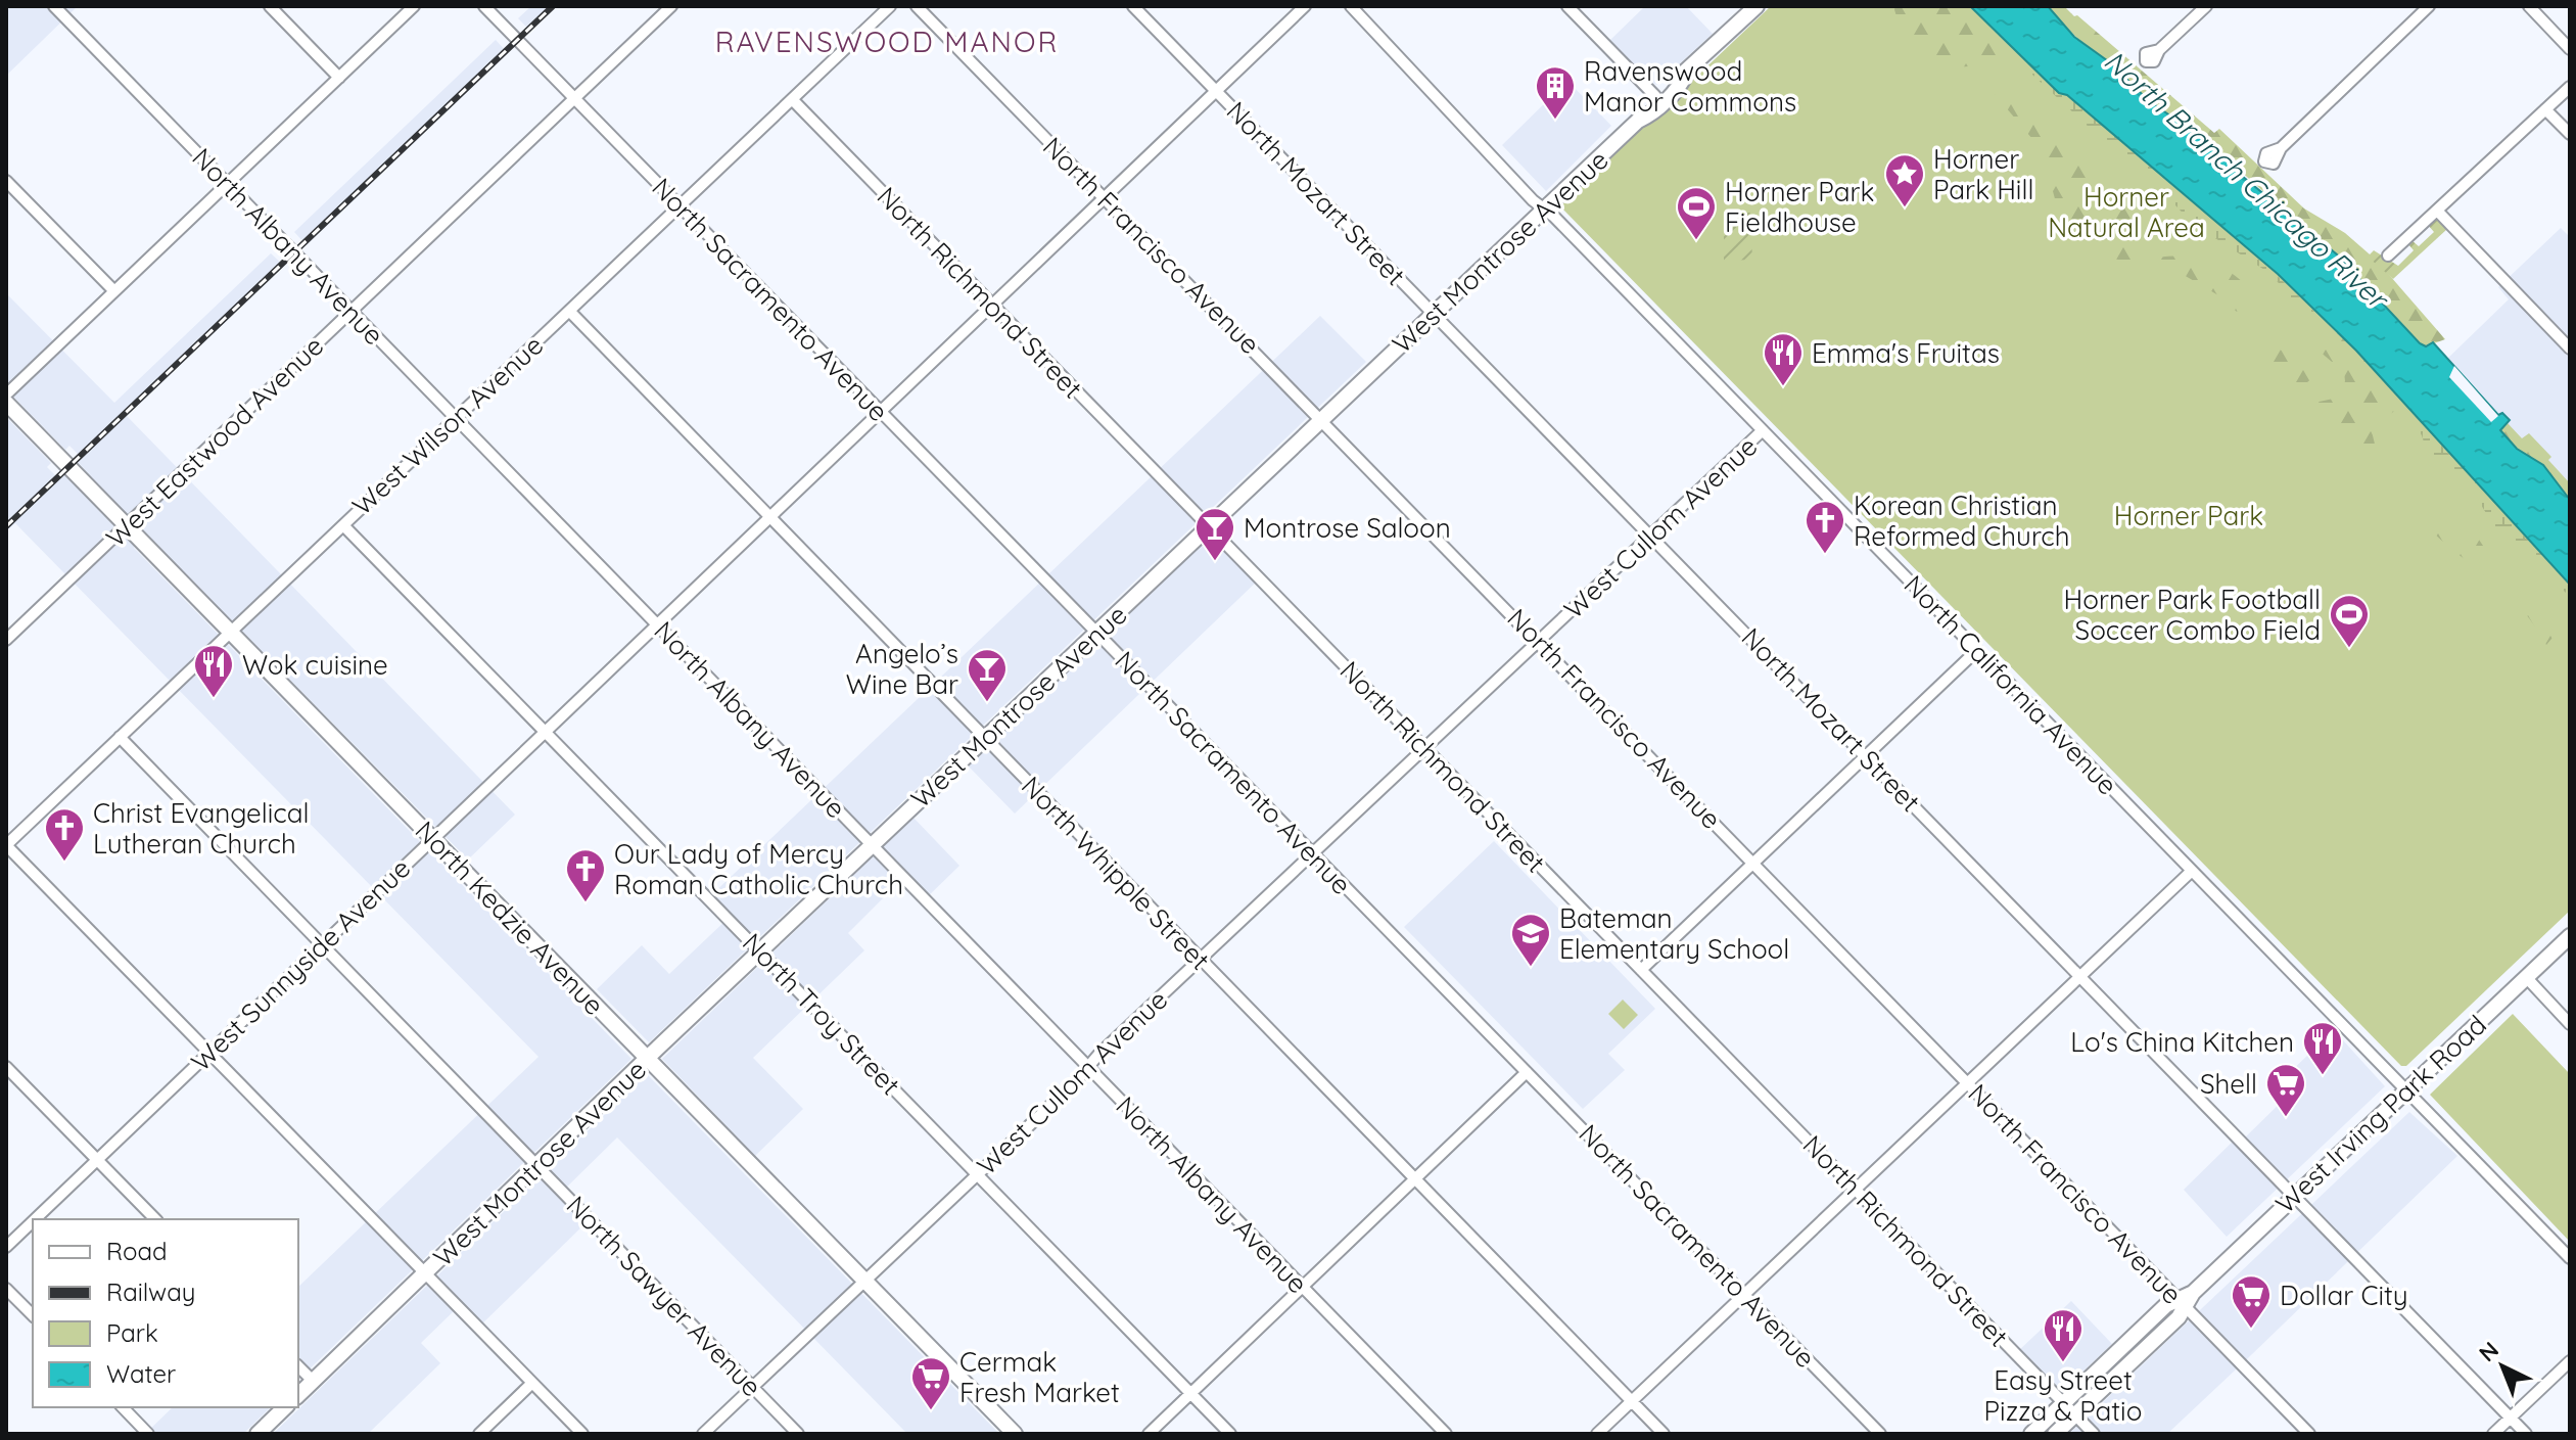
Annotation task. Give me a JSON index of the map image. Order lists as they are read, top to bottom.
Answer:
{
  "streets": {
    "main road": ["West Montrose Avenue", "North Kedzie Avenue", "West Irving Park Road"],
    "street": [
      "North Mozart Street",
      "North Francisco Avenue",
      "North Albany Avenue",
      "North Richmond Street",
      "North Sacramento Avenue",
      "West Wilson Avenue",
      "West Eastwood Avenue",
      "West Cullom Avenue",
      "North California Avenue",
      "North Whipple Street",
      "West Sunnyside Avenue",
      "North Troy Street",
      "North Sawyer Avenue"
    ]
  },
  "crossings": [
    ["North Mozart Street", "West Montrose Avenue"],
    ["North Mozart Street", "West Cullom Avenue"],
    ["North Mozart Street", "West Sunnyside Avenue"],
    ["North Mozart Street", "West Irving Park Road"],
    ["North Francisco Avenue", "West Montrose Avenue"],
    ["North Francisco Avenue", "West Cullom Avenue"],
    ["North Francisco Avenue", "West Sunnyside Avenue"],
    ["North Francisco Avenue", "West Irving Park Road"],
    ["North Albany Avenue", "West Montrose Avenue"],
    ["North Albany Avenue", "West Wilson Avenue"],
    ["North Albany Avenue", "West Eastwood Avenue"],
    ["North Albany Avenue", "West Cullom Avenue"],
    ["North Albany Avenue", "West Sunnyside Avenue"],
    ["West Montrose Avenue", "North Richmond Street"],
    ["West Montrose Avenue", "North Sacramento Avenue"],
    ["West Montrose Avenue", "North California Avenue"],
    ["West Montrose Avenue", "North Whipple Street"],
    ["West Montrose Avenue", "North Kedzie Avenue"],
    ["West Montrose Avenue", "North Troy Street"],
    ["West Montrose Avenue", "North Sawyer Avenue"],
    ["North Richmond Street", "West Wilson Avenue"],
    ["North Richmond Street", "West Cullom Avenue"],
    ["North Richmond Street", "West Sunnyside Avenue"],
    ["North Richmond Street", "West Irving Park Road"],
    ["North Sacramento Avenue", "West Wilson Avenue"],
    ["North Sacramento Avenue", "West Eastwood Avenue"],
    ["North Sacramento Avenue", "West Cullom Avenue"],
    ["North Sacramento Avenue", "West Sunnyside Avenue"],
    ["West Wilson Avenue", "North Whipple Street"],
    ["West Wilson Avenue", "North Kedzie Avenue"],
    ["West Wilson Avenue", "North Troy Street"],
    ["West Wilson Avenue", "North Sawyer Avenue"],
    ["West Eastwood Avenue", "North Kedzie Avenue"],
    ["West Cullom Avenue", "North California Avenue"],
    ["West Cullom Avenue", "North Whipple Street"],
    ["West Cullom Avenue", "North Kedzie Avenue"],
    ["West Cullom Avenue", "North Troy Street"],
    ["West Cullom Avenue", "North Sawyer Avenue"],
    ["North California Avenue", "West Irving Park Road"],
    ["North Whipple Street", "West Sunnyside Avenue"],
    ["North Kedzie Avenue", "West Sunnyside Avenue"],
    ["West Sunnyside Avenue", "North Troy Street"],
    ["West Sunnyside Avenue", "North Sawyer Avenue"]
  ],
  "districts": ["RAVENSWOOD MANOR"],
  "water": ["North Branch Chicago River"],
  "parks": ["Horner Natural Area", "Horner Park"],
  "places": {
    "building": ["Ravenswood Manor Commons"],
    "place": ["Horner Park Hill"],
    "sports": ["Horner Park Fieldhouse", "Horner Park Football Soccer Combo Field"],
    "restaurant": [
      "Emma's Fruitas",
      "Wok cuisine",
      "Lo's China Kitchen",
      "Easy Street Pizza & Patio"
    ],
    "church": ["Korean Christian Reformed Church", "Christ Evangelical Lutheran Church", "Our Lady of Mercy Roman Catholic Church"],
    "bar": ["Montrose Saloon", "Angelo’s Wine Bar"],
    "school or university": ["Bateman Elementary School"],
    "supermarket": ["Shell", "Dollar City", "Cermak Fresh Market"]
  },
  "legend": [
    "Road",
    "Railway",
    "Park",
    "Water"
  ],
  "north": "top left"
}
